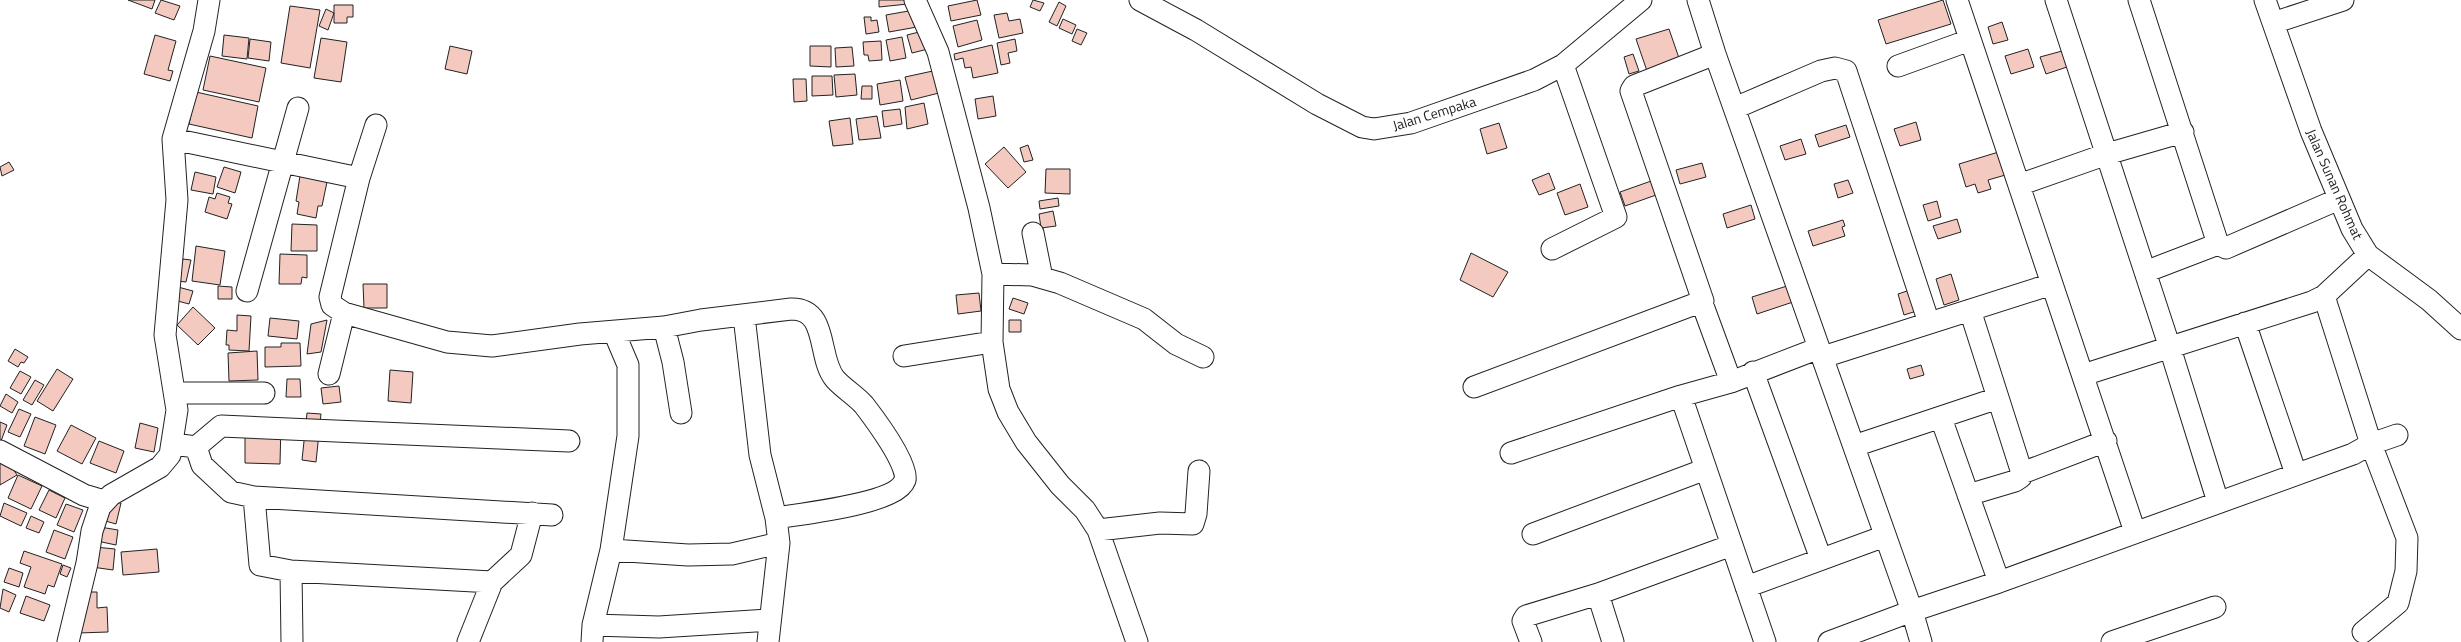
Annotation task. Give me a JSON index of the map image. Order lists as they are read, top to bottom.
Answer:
{
  "streets": {
    "street": ["Jalan Cempaka", "Jalan Sunan Rohmat"]
  }
}
